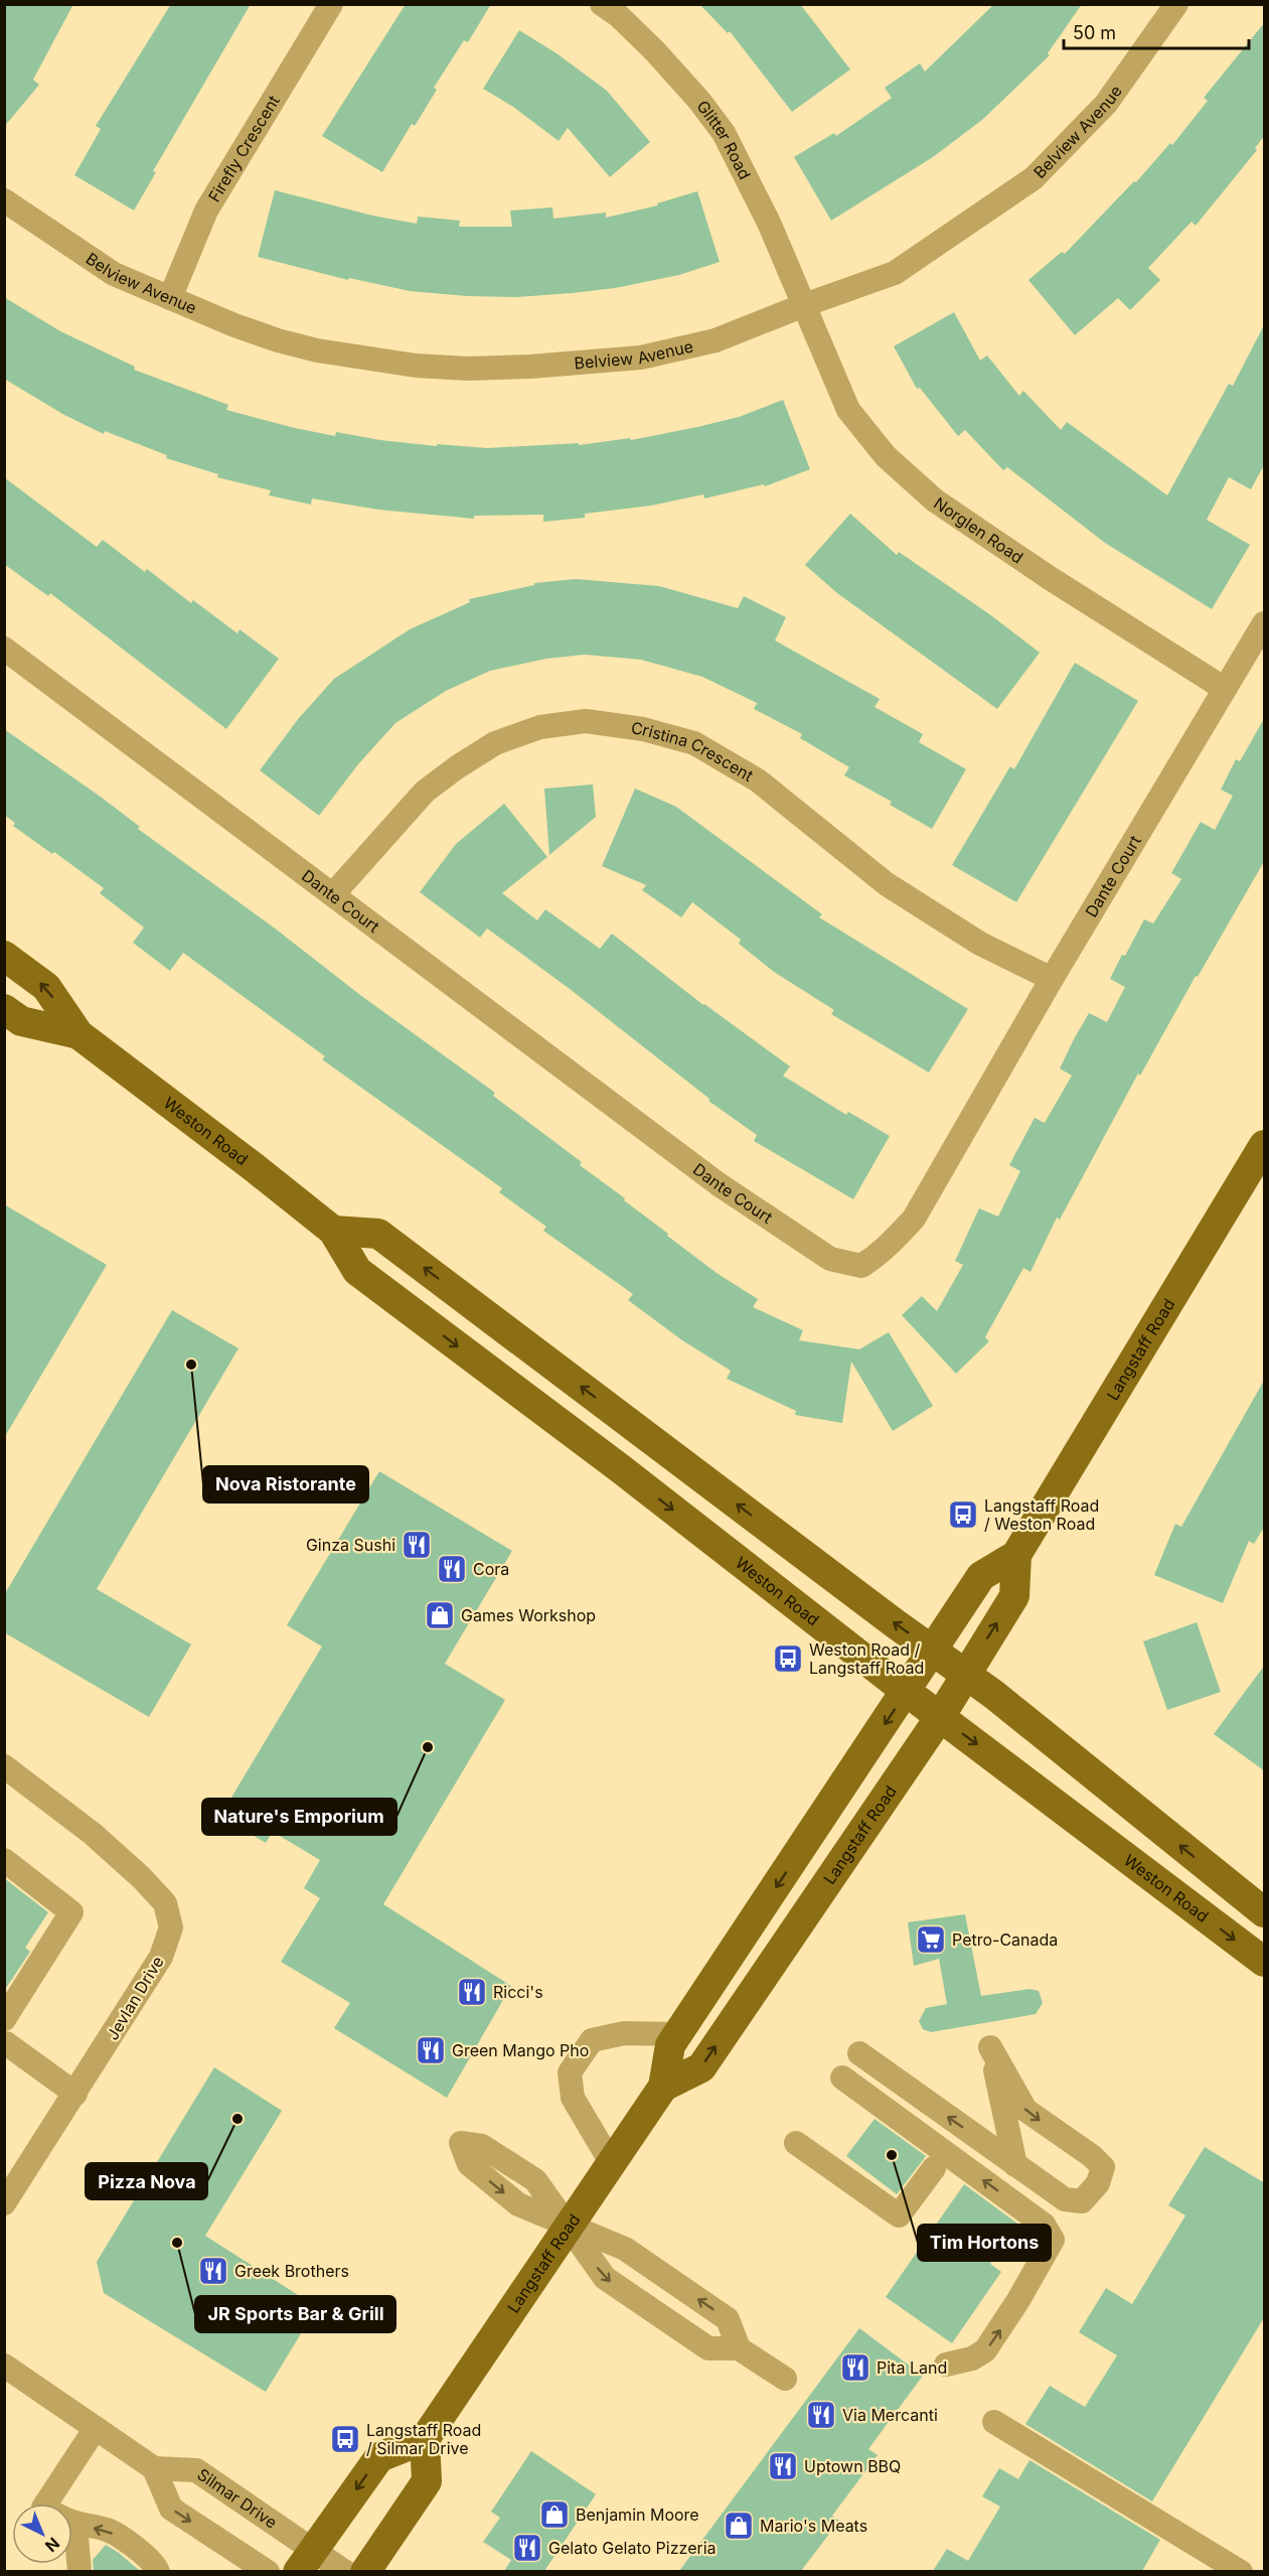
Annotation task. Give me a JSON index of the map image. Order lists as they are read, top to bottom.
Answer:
{
  "streets": {
    "main road": ["Weston Road", "Langstaff Road"],
    "street": [
      "Belview Avenue",
      "Glitter Road",
      "Firefly Crescent",
      "Norglen Road",
      "Cristina Crescent",
      "Dante Court",
      "Jevlan Drive",
      "Silmar Drive"
    ]
  },
  "crossings": [
    ["Belview Avenue", "Glitter Road"],
    ["Belview Avenue", "Firefly Crescent"],
    ["Belview Avenue", "Norglen Road"],
    ["Glitter Road", "Norglen Road"],
    ["Norglen Road", "Dante Court"],
    ["Cristina Crescent", "Dante Court"],
    ["Weston Road", "Langstaff Road"]
  ],
  "places": {
    "other": [
      "Nova Ristorante",
      "Nature's Emporium",
      "Pizza Nova",
      "Tim Hortons",
      "JR Sports Bar & Grill"
    ],
    "bus stop": ["Langstaff Road / Weston Road", "Weston Road / Langstaff Road", "Langstaff Road / Silmar Drive"],
    "restaurant": [
      "Ginza Sushi",
      "Cora",
      "Ricci's",
      "Green Mango Pho",
      "Greek Brothers",
      "Pita Land",
      "Via Mercanti",
      "Uptown BBQ",
      "Gelato Gelato Pizzeria"
    ],
    "shop": ["Games Workshop", "Benjamin Moore", "Mario's Meats"],
    "supermarket": ["Petro-Canada"]
  },
  "scale_bar": "50 m",
  "north": "bottom right"
}
